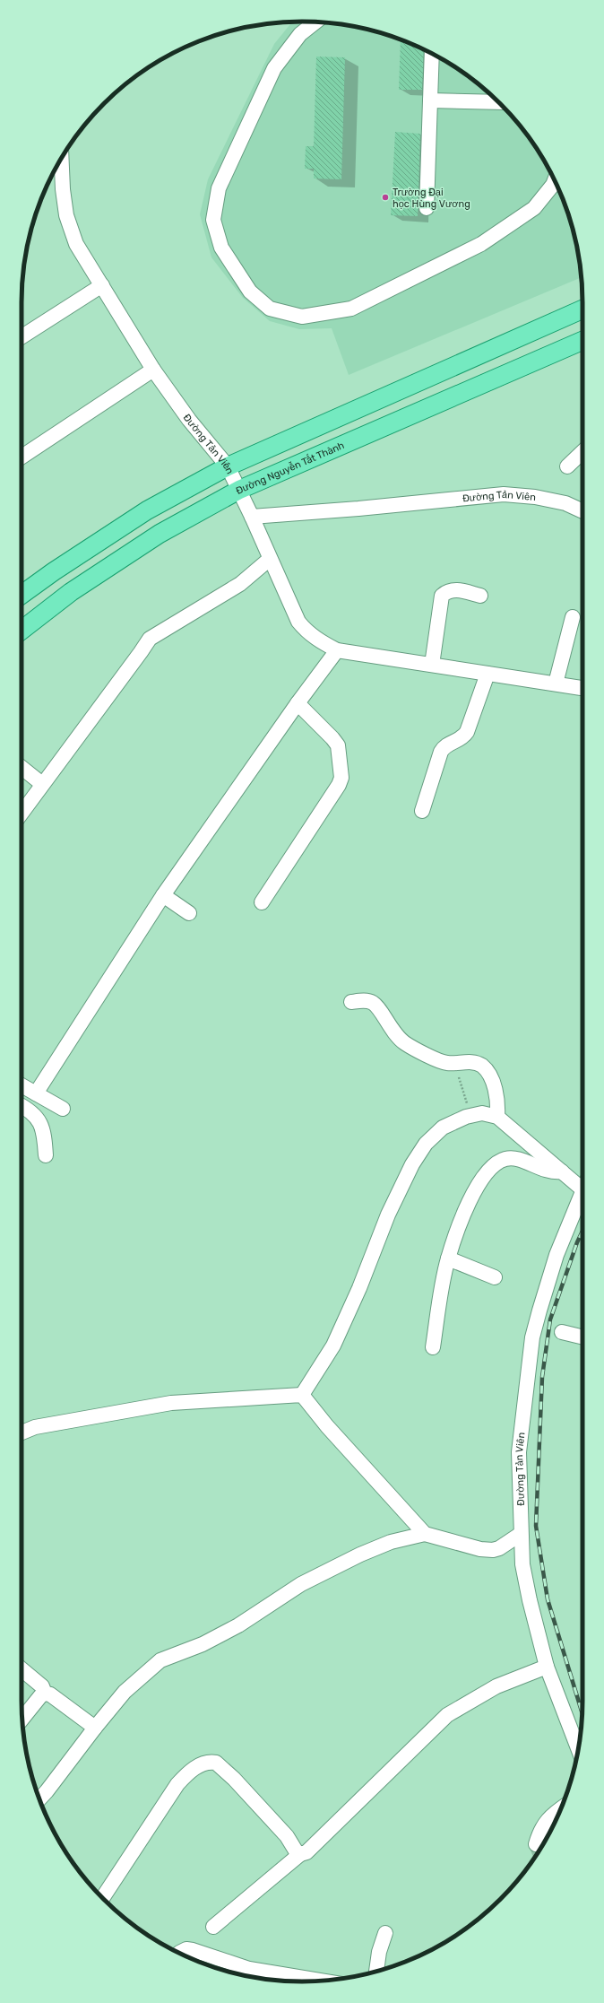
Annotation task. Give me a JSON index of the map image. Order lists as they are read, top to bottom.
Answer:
{
  "streets": {
    "main road": ["Đường Nguyễn Tất Thành"],
    "street": ["Đường Tản Viên"]
  },
  "crossings": [
    ["Đường Tản Viên", "Đường Nguyễn Tất Thành"]
  ],
  "places": ["Trường Đại học Hùng Vương"]
}
